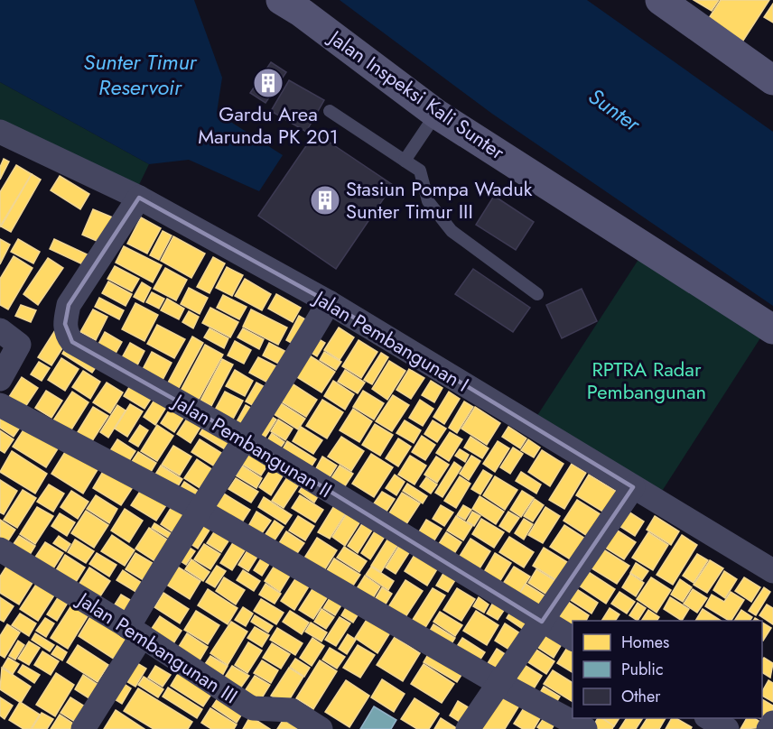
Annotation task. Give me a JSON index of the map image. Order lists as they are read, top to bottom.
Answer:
{
  "streets": {
    "street": [
      "Jalan Inspeksi Kali Sunter",
      "Jalan Pembangunan I",
      "Jalan Pembangunan II",
      "Jalan Pembangunan III"
    ]
  },
  "crossings": [
    ["Jalan Pembangunan I", "Jalan Pembangunan II"]
  ],
  "water": ["Sunter Timur Reservoir", "Sunter"],
  "parks": ["RPTRA Radar Pembangunan"],
  "places": {
    "building": ["Gardu Area Marunda PK 201", "Stasiun Pompa Waduk Sunter Timur III"]
  },
  "legend": ["Homes", "Public", "Other"]
}
